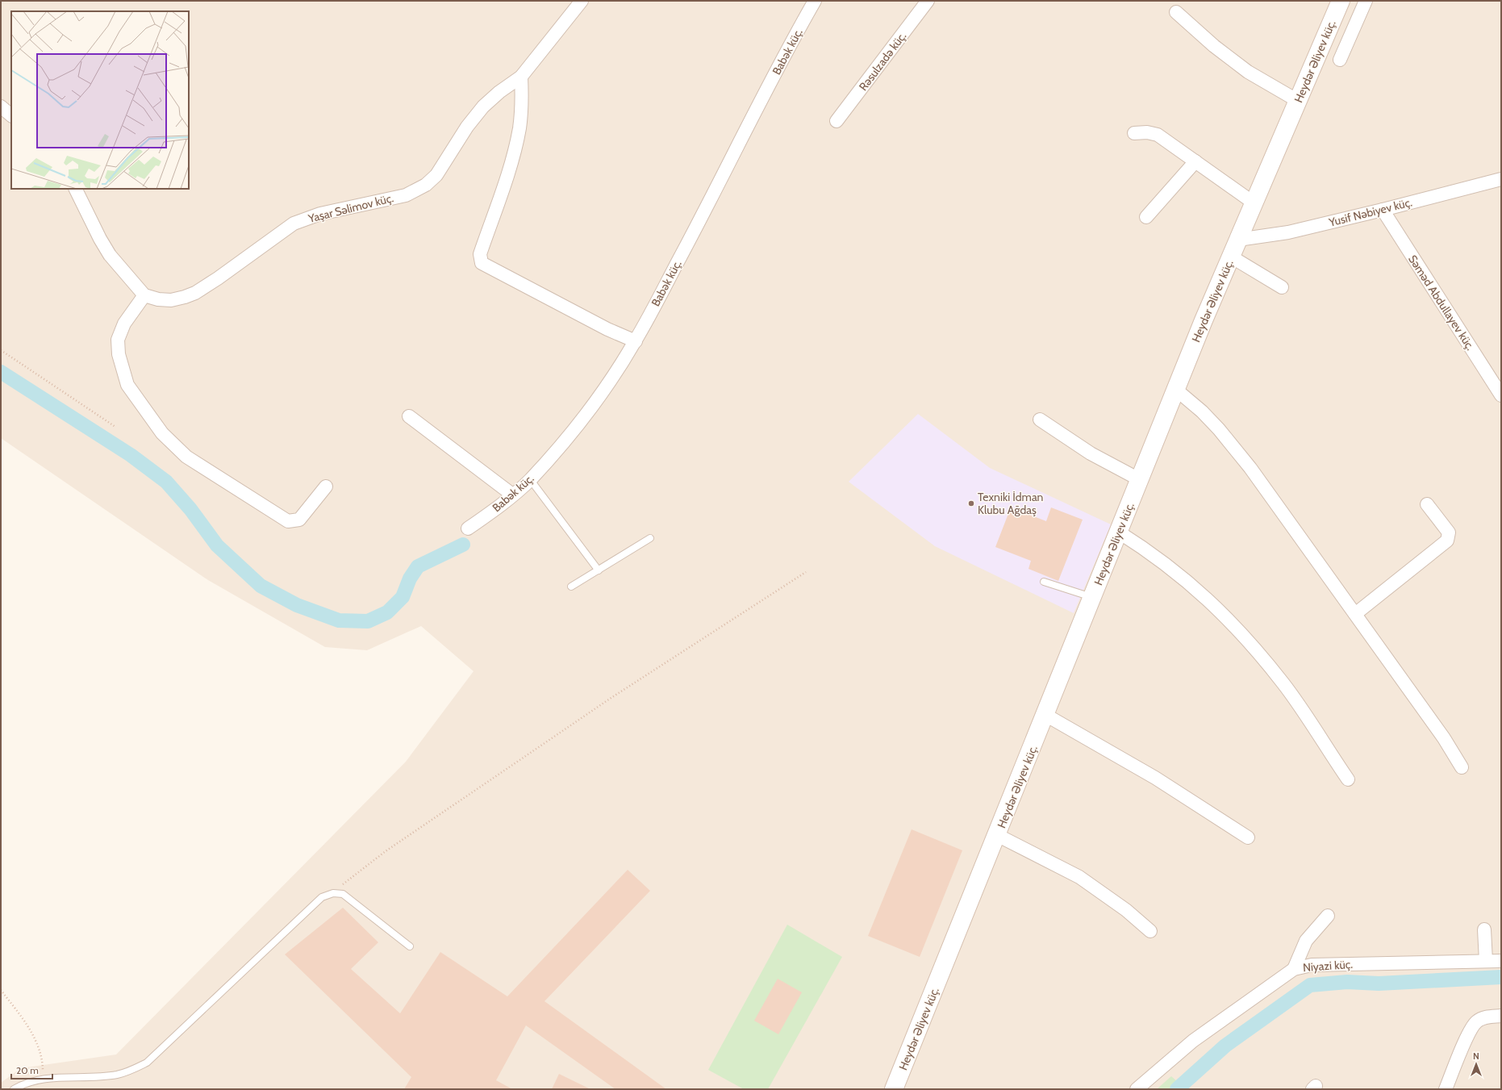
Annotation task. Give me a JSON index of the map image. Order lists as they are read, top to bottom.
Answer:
{
  "streets": {
    "main road": ["Heydər Əliyev küç."],
    "street": [
      "Babək küç.",
      "Rəsulzadə küç.",
      "Yaşar Səlimov küç.",
      "Yusif Nəbiyev küç.",
      "Səməd Abdullayev küç.",
      "Niyazi küç."
    ]
  },
  "crossings": [
    ["Heydər Əliyev küç.", "Yusif Nəbiyev küç."],
    ["Yusif Nəbiyev küç.", "Səməd Abdullayev küç."]
  ],
  "places": ["Texniki İdman Klubu Ağdaş"],
  "scale_bar": "20 m",
  "north": "top"
}
